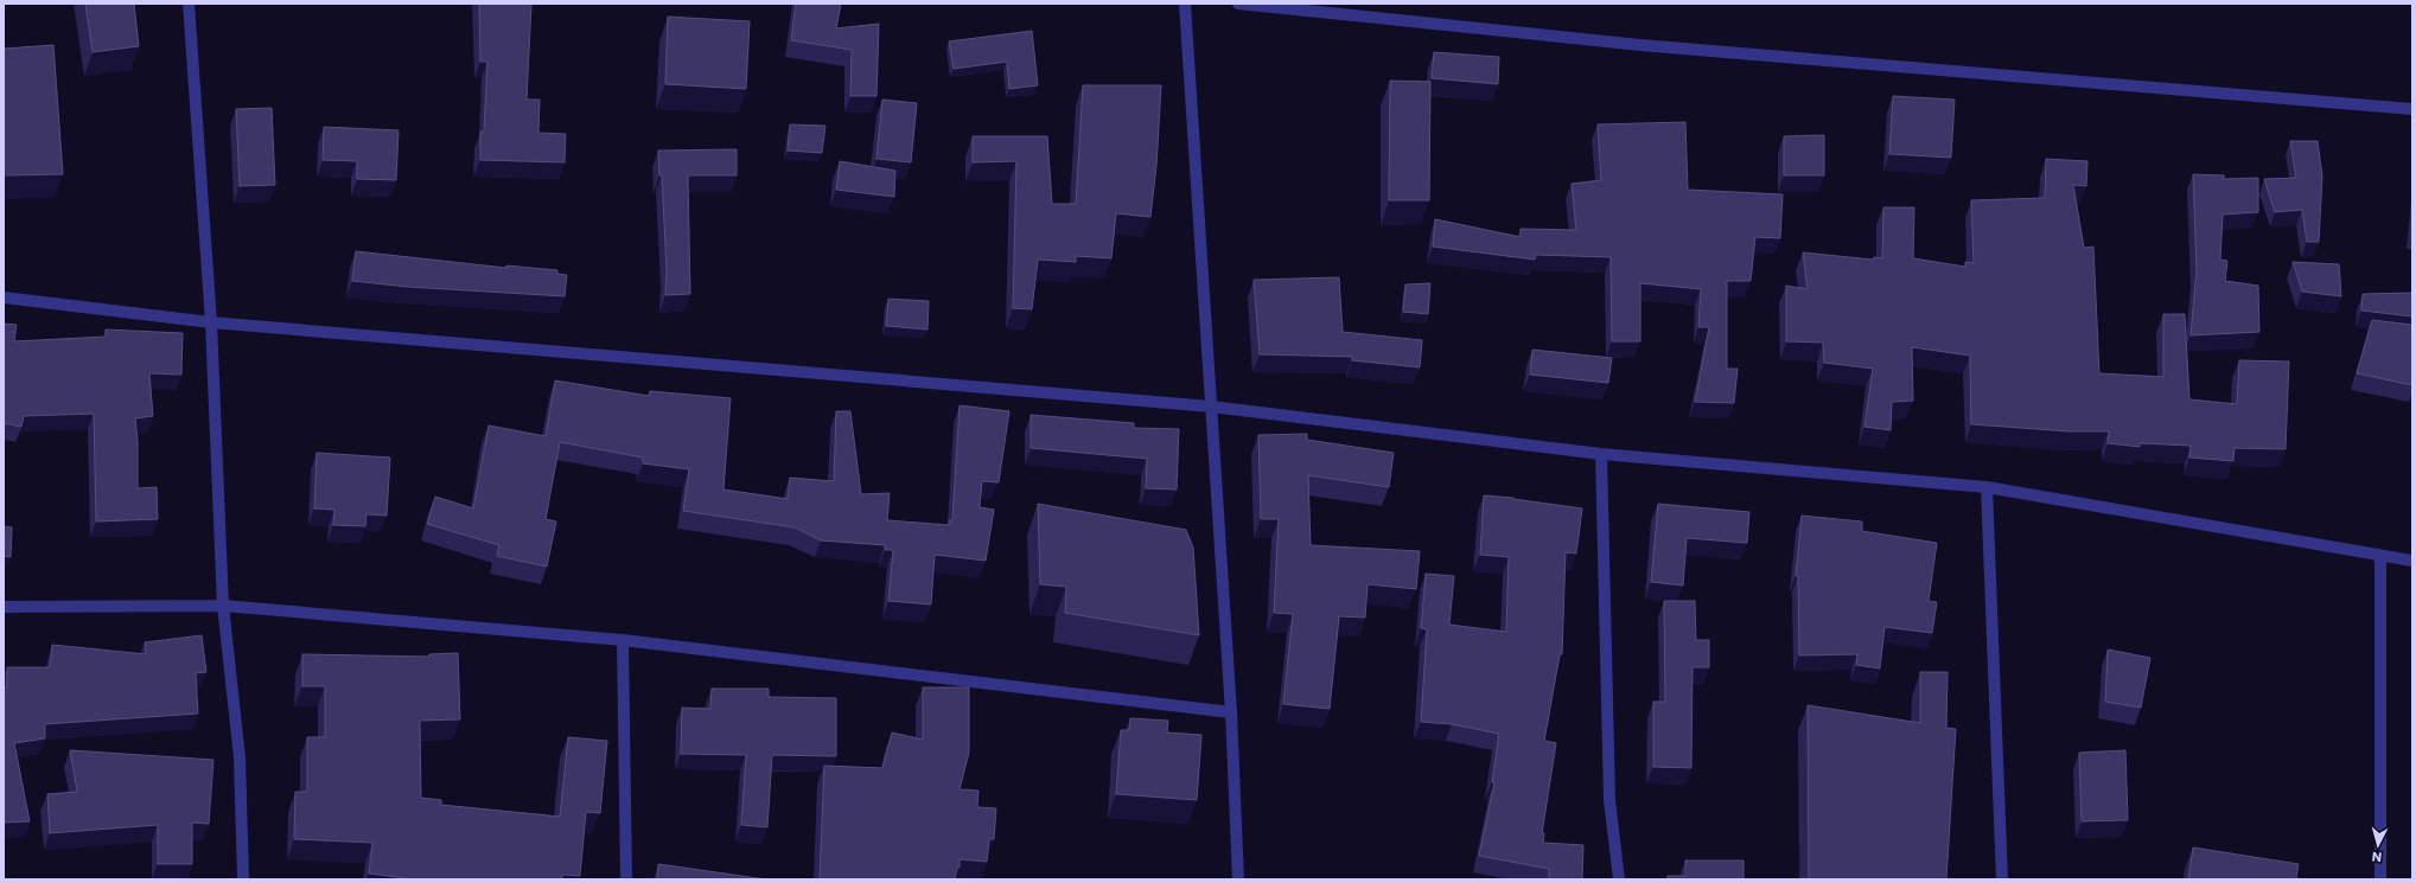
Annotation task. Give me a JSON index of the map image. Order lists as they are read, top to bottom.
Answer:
{
  "north": "bottom"
}
